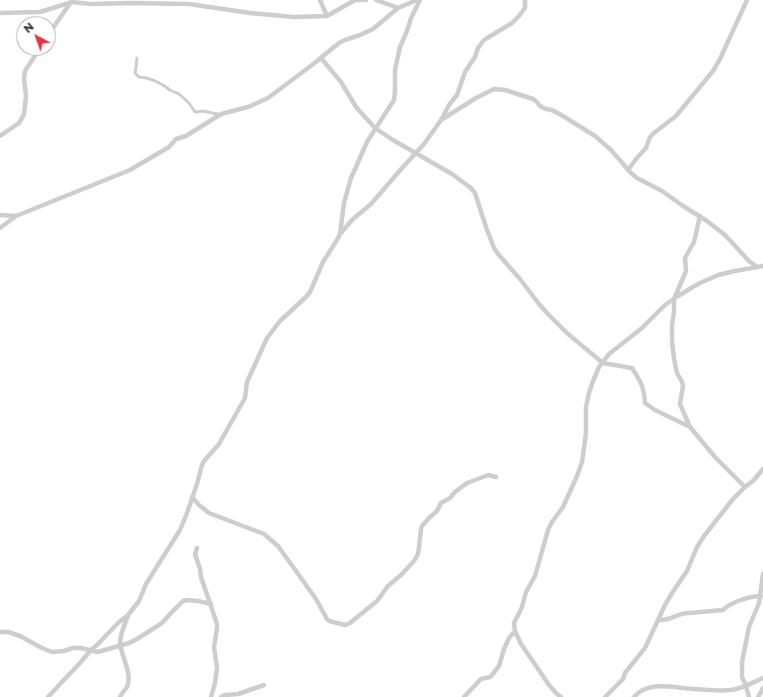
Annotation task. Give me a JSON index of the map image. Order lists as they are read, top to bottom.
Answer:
{
  "north": "top left"
}
